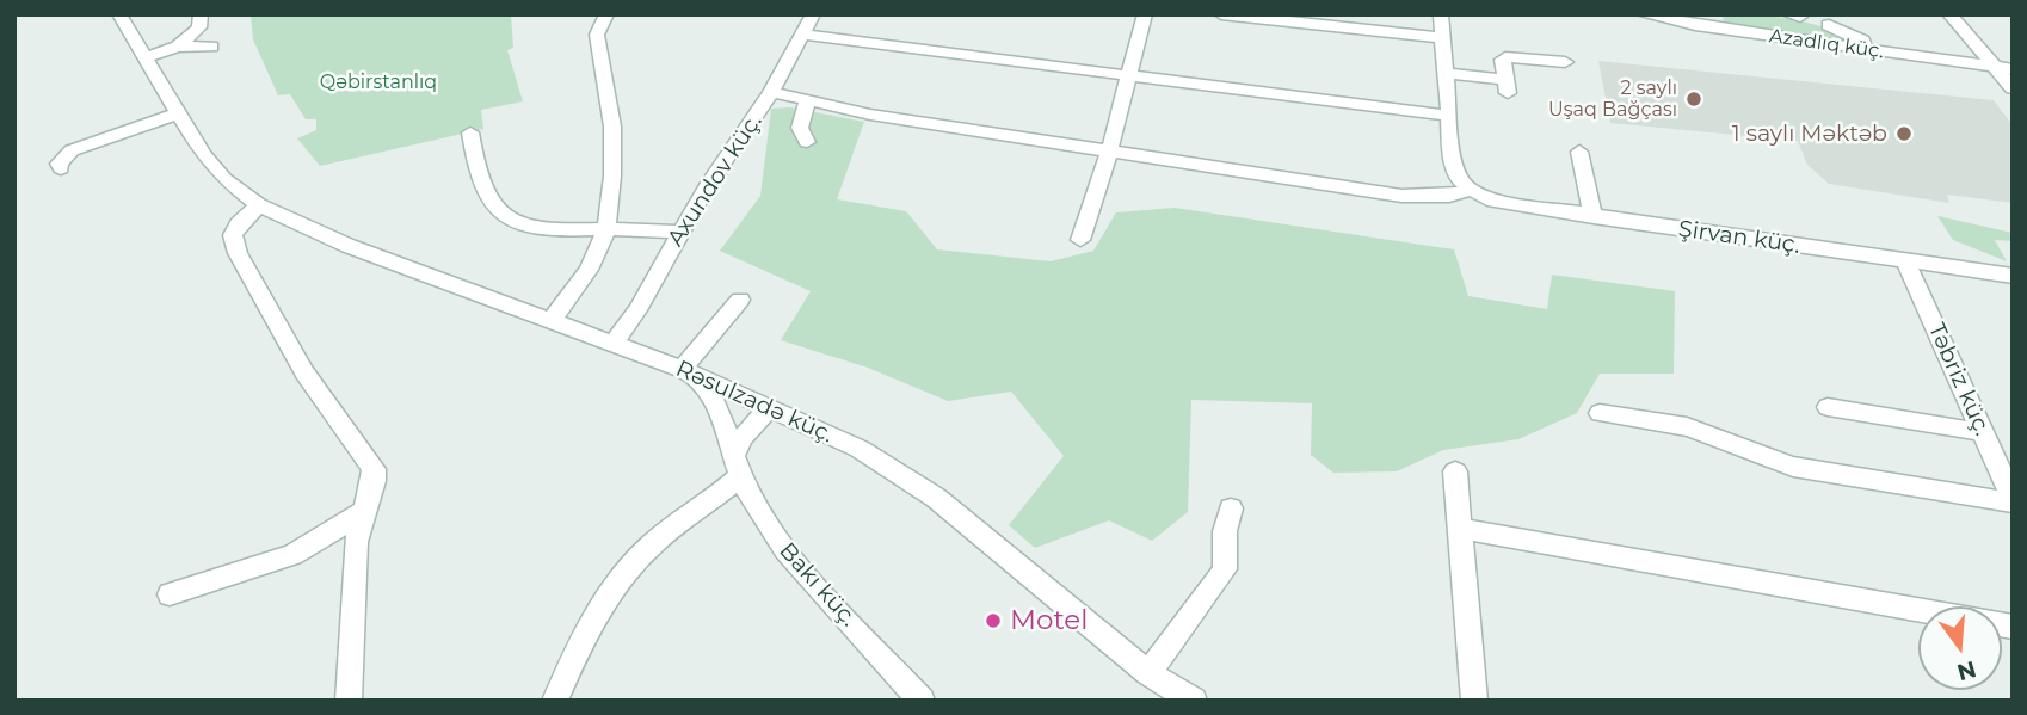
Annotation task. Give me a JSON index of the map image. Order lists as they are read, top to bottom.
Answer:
{
  "streets": {
    "street": [
      "Azadlıq küç.",
      "Axundov küç.",
      "Şirvan küç.",
      "Təbriz küç.",
      "Rəsulzadə küç.",
      "Bakı küç."
    ]
  },
  "crossings": [
    ["Axundov küç.", "Rəsulzadə küç."],
    ["Şirvan küç.", "Təbriz küç."],
    ["Rəsulzadə küç.", "Bakı küç."]
  ],
  "parks": ["Qəbirstanlıq"],
  "places": ["2 saylı Uşaq Bağçası", "1 saylı Məktəb", "Motel"],
  "north": "bottom"
}
